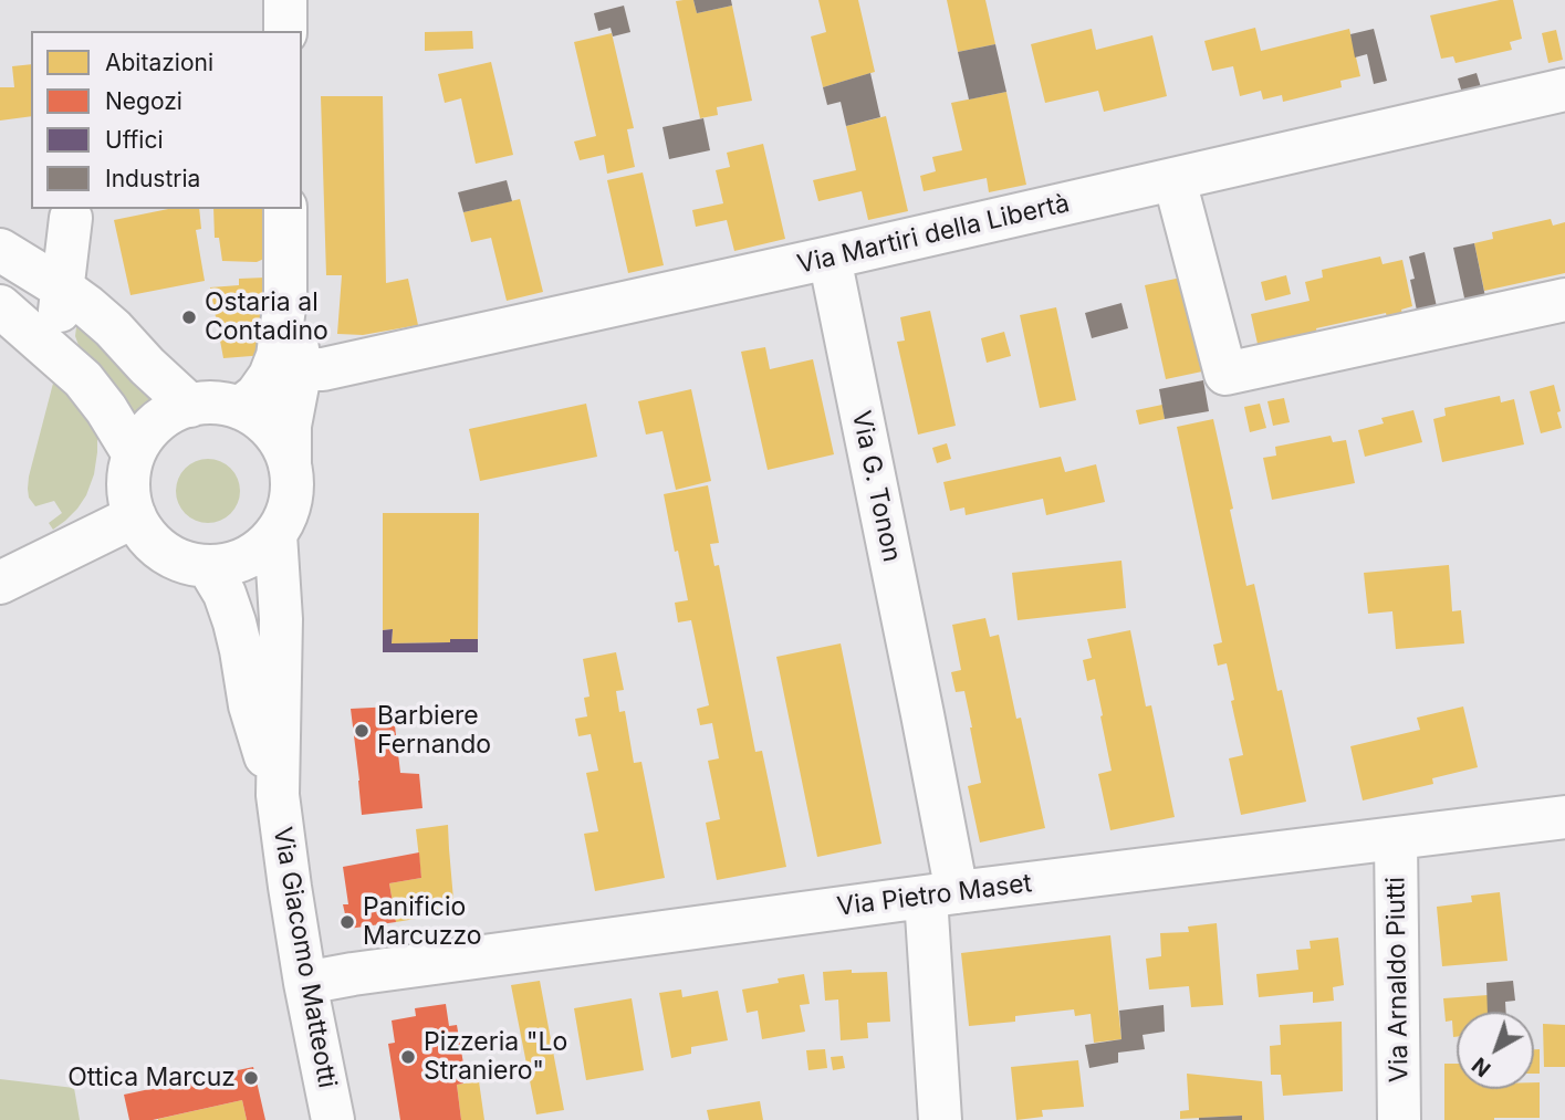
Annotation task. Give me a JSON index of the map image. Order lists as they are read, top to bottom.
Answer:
{
  "streets": {
    "street": [
      "Via Martiri della Libertà",
      "Via G. Tonon",
      "Via Pietro Maset",
      "Via Giacomo Matteotti",
      "Via Arnaldo Piutti"
    ]
  },
  "crossings": [
    ["Via Martiri della Libertà", "Via G. Tonon"],
    ["Via G. Tonon", "Via Pietro Maset"],
    ["Via Pietro Maset", "Via Giacomo Matteotti"],
    ["Via Pietro Maset", "Via Arnaldo Piutti"]
  ],
  "places": [
    "Ostaria al Contadino",
    "Barbiere Fernando",
    "Panificio Marcuzzo",
    "Pizzeria \"Lo Straniero\"",
    "Ottica Marcuz"
  ],
  "legend": [
    "Abitazioni",
    "Negozi",
    "Uffici",
    "Industria"
  ],
  "north": "bottom left"
}
